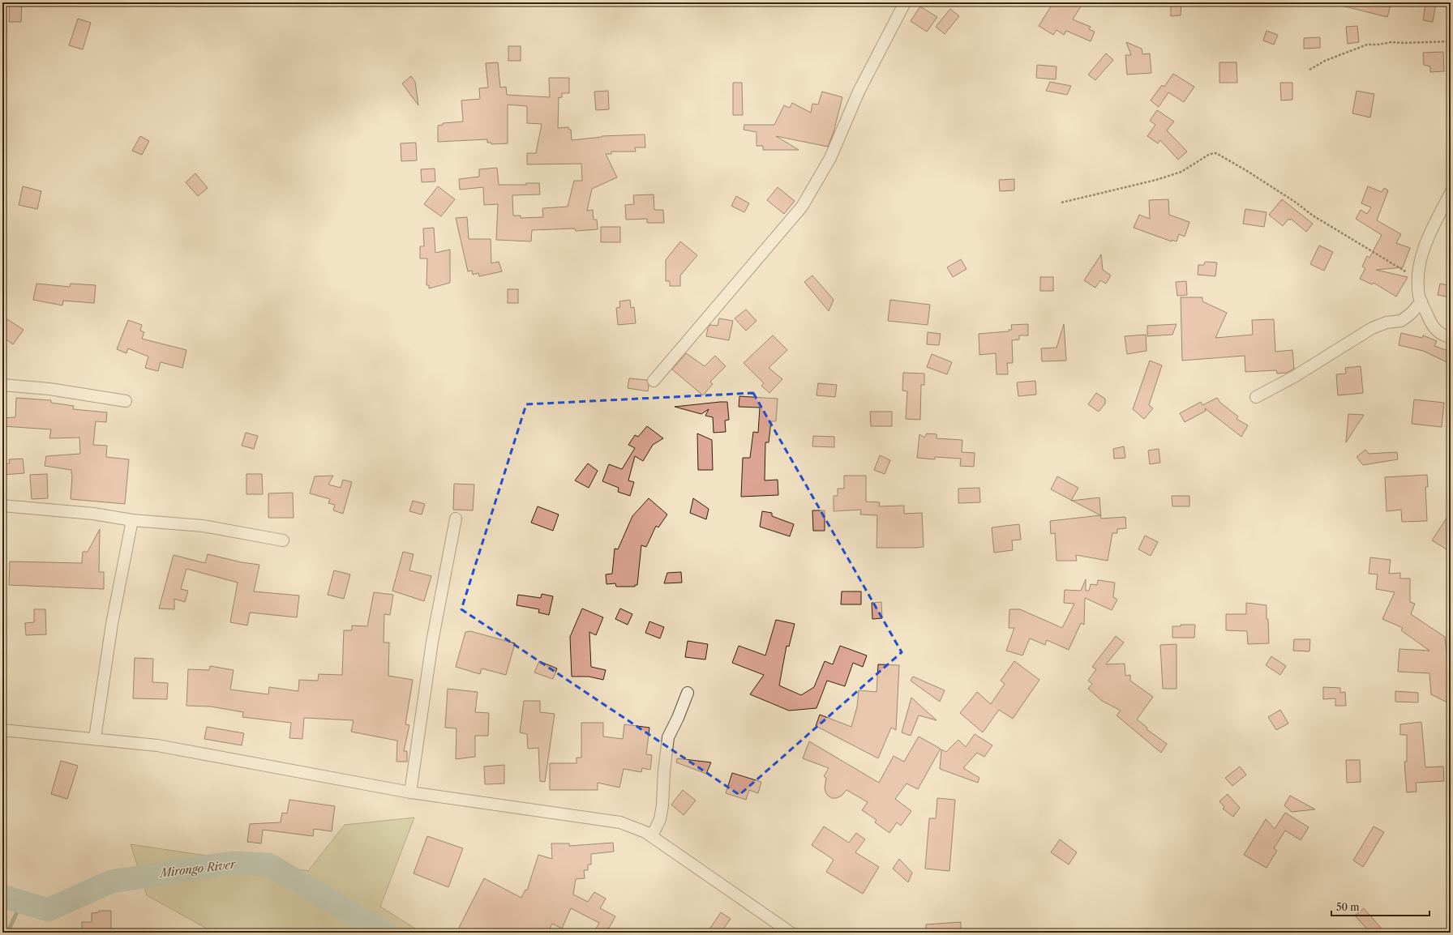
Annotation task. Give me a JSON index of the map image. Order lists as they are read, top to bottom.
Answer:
{
  "water": ["Mirongo River"],
  "scale_bar": "50 m"
}
